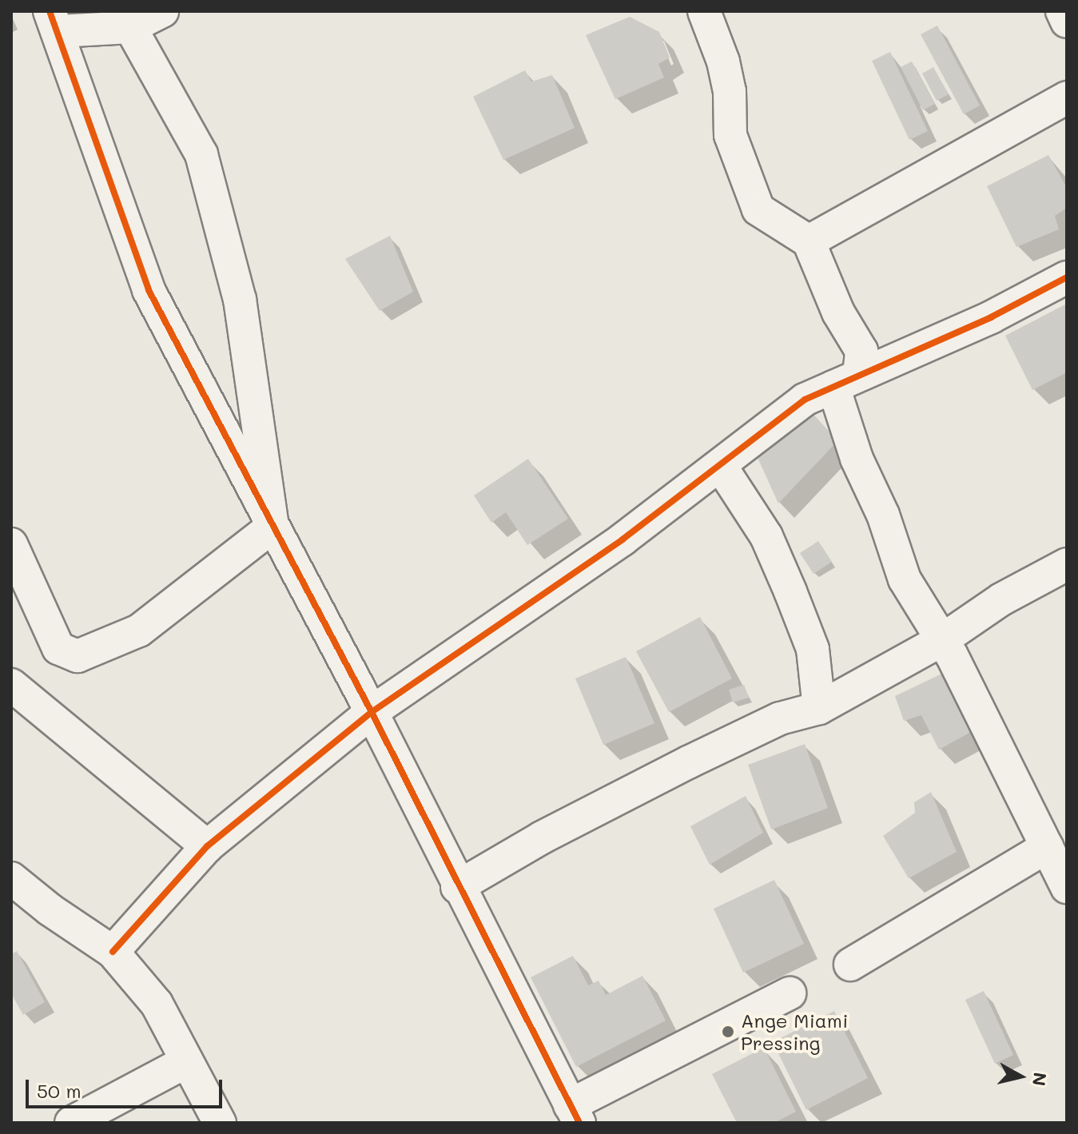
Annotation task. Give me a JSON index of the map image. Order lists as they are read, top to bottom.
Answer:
{
  "places": ["Ange Miami Pressing"],
  "scale_bar": "50 m",
  "north": "right"
}
